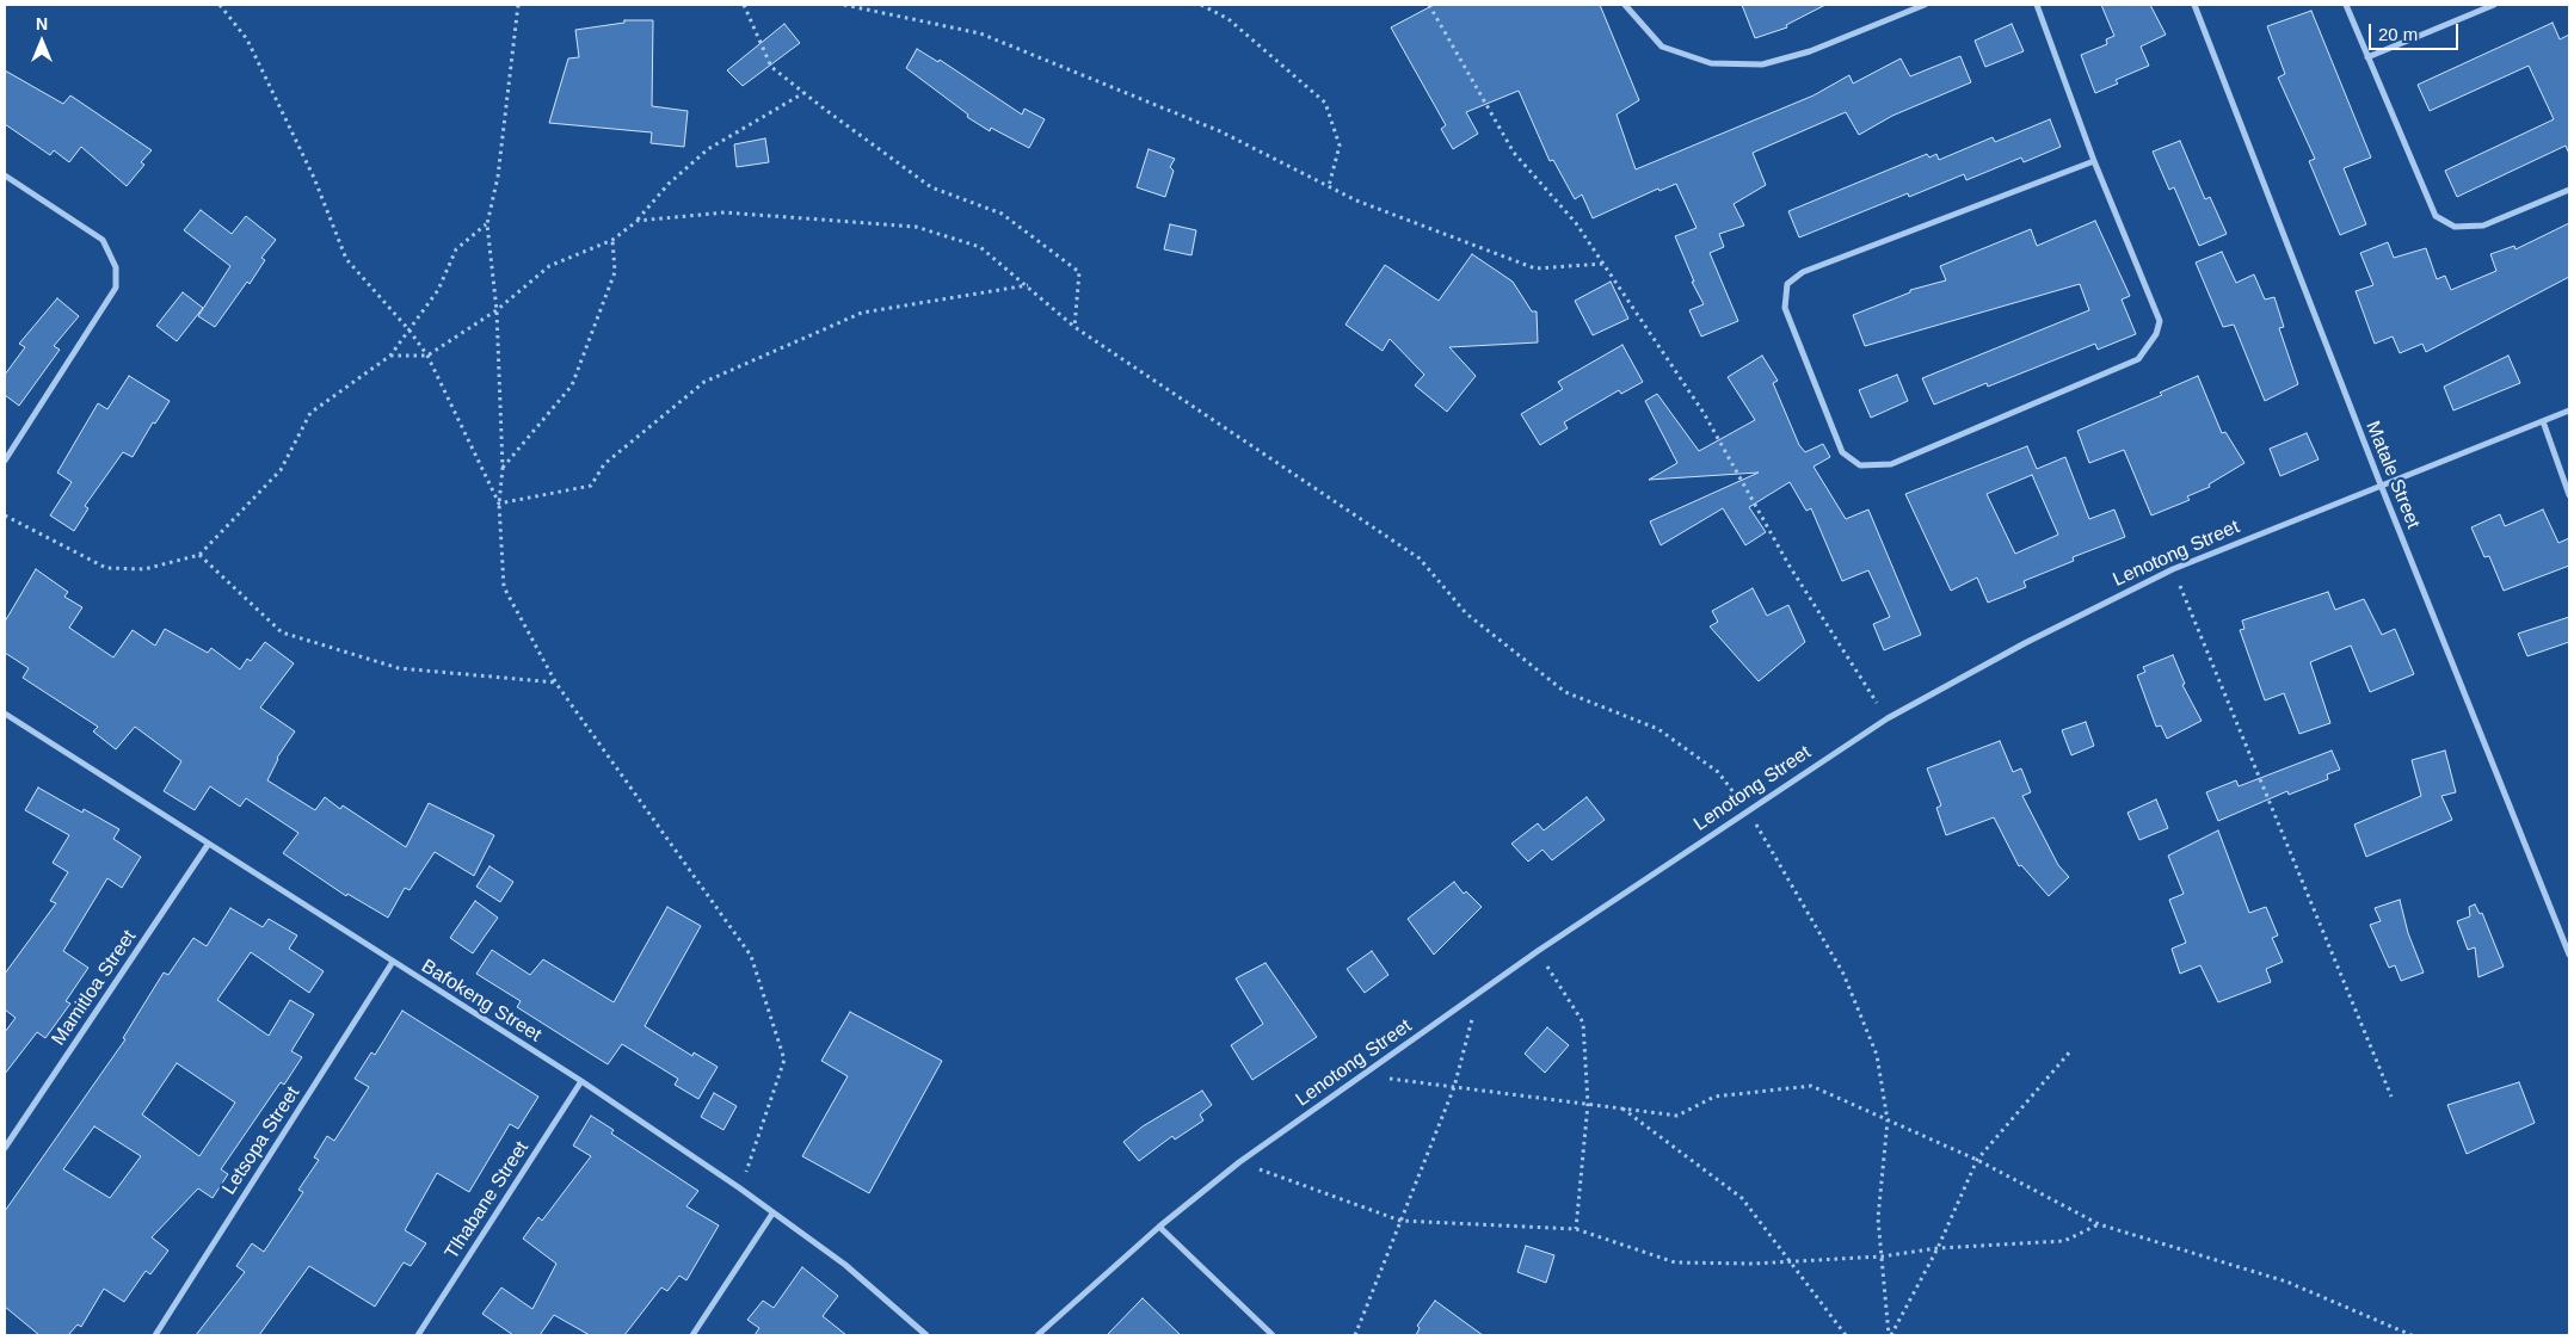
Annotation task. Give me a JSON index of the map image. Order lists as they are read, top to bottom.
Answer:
{
  "streets": {
    "street": [
      "Matale Street",
      "Lenotong Street",
      "Mamitloa Street",
      "Bafokeng Street",
      "Letsopa Street",
      "Tlhabane Street"
    ]
  },
  "crossings": [
    ["Matale Street", "Lenotong Street"],
    ["Mamitloa Street", "Bafokeng Street"],
    ["Bafokeng Street", "Letsopa Street"],
    ["Bafokeng Street", "Tlhabane Street"]
  ],
  "scale_bar": "20 m",
  "north": "top"
}
